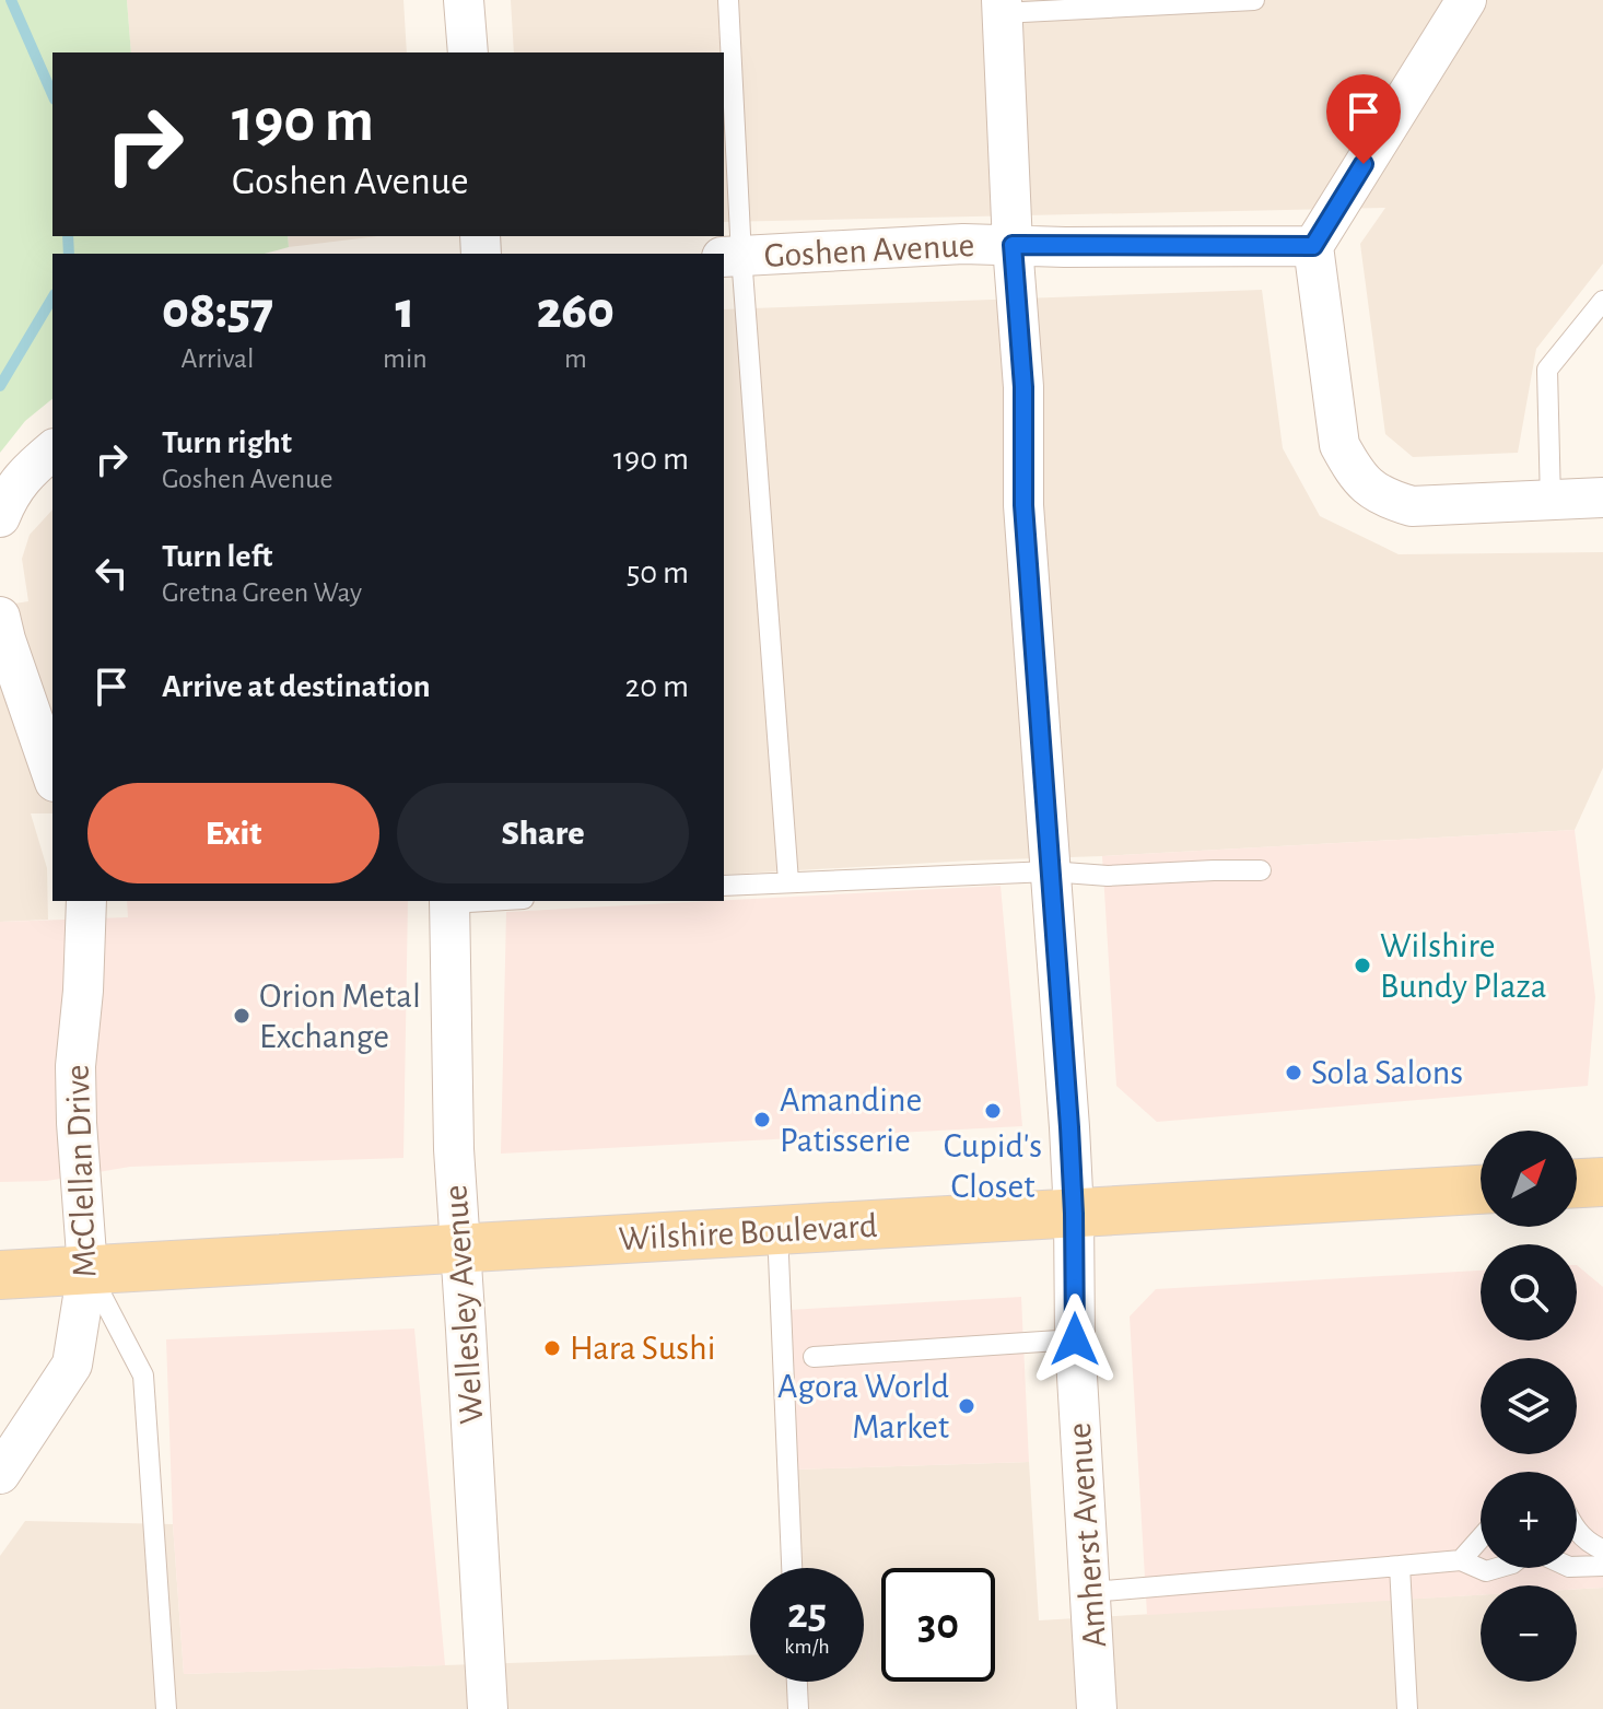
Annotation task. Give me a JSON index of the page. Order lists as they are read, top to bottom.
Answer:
{
  "streets": {
    "main road": ["Wilshire Boulevard"],
    "street": [
      "Goshen Avenue",
      "McClellan Drive",
      "Wellesley Avenue",
      "Amherst Avenue"
    ]
  },
  "crossings": [
    ["Goshen Avenue", "Amherst Avenue"],
    ["McClellan Drive", "Wilshire Boulevard"],
    ["Wilshire Boulevard", "Wellesley Avenue"],
    ["Wilshire Boulevard", "Amherst Avenue"]
  ],
  "places": [
    "Wilshire Bundy Plaza",
    "Orion Metal Exchange",
    "Sola Salons",
    "Cupid's Closet",
    "Amandine Patisserie",
    "Hara Sushi",
    "Agora World Market"
  ],
  "north": "top right",
  "page": {
    "turn": ["190 m", "Goshen Avenue"],
    "eta": [
      "08:57",
      "Arrival",
      "1",
      "min",
      "260",
      "m"
    ],
    "list": [
      {
        "name": "Turn right",
        "note": "Goshen Avenue",
        "value": "190 m"
      },
      {
        "name": "Turn left",
        "note": "Gretna Green Way",
        "value": "50 m"
      },
      {
        "name": "Arrive at destination",
        "value": "20 m"
      }
    ],
    "buttons": ["Exit", "Share"],
    "map_buttons": ["+", "−"],
    "speed": "25 km/h",
    "limit": "30"
  }
}
